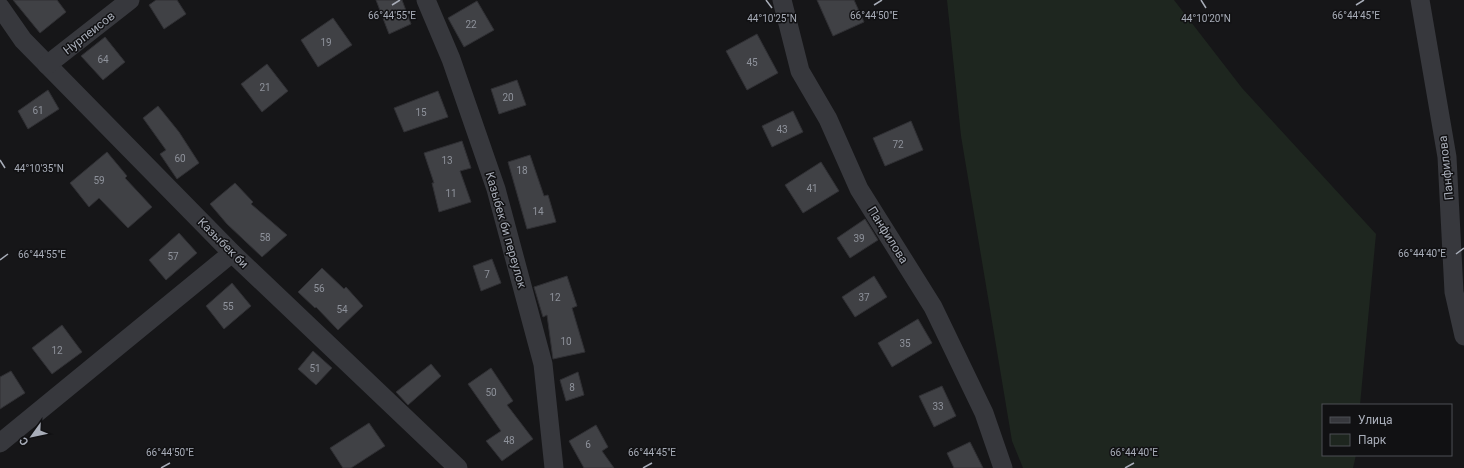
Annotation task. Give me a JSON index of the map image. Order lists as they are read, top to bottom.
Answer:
{
  "streets": {
    "street": [
      "Нурпеисов",
      "Панфилова",
      "Казыбек би переулок",
      "Казыбек би"
    ]
  },
  "crossings": [
    ["Нурпеисов", "Казыбек би"]
  ],
  "house_numbers": [
    "22",
    "19",
    "64",
    "45",
    "21",
    "20",
    "61",
    "15",
    "43",
    "72",
    "60",
    "13",
    "18",
    "59",
    "41",
    "11",
    "14",
    "58",
    "39",
    "57",
    "7",
    "56",
    "12",
    "37",
    "55",
    "54",
    "10",
    "35",
    "12",
    "51",
    "8",
    "50",
    "33",
    "48",
    "6"
  ],
  "legend": ["Улица", "Парк"],
  "north": "bottom left",
  "coordinates": [
    "66°44'55\"E",
    "66°44'50\"E",
    "66°44'45\"E",
    "44°10'25\"N",
    "44°10'20\"N",
    "44°10'35\"N",
    "66°44'40\"E"
  ]
}
